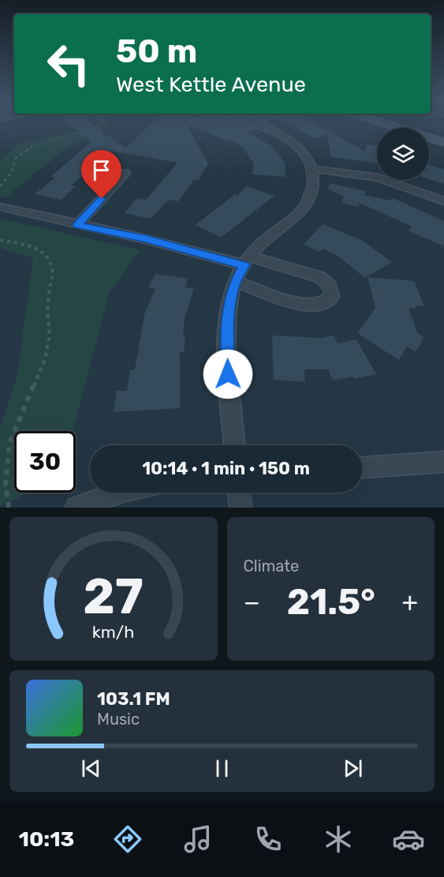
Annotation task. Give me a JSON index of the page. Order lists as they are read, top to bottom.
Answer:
{
  "page": {
    "turn": ["50 m", "West Kettle Avenue"],
    "limit": "30",
    "trip": "10:14 · 1 min · 150 m",
    "tile": "Climate",
    "heat": ["−", "21.5°", "+"],
    "song": ["103.1 FM", "Music"],
    "tabs": "10:13",
    "gauge": ["27", "km/h"]
  }
}
